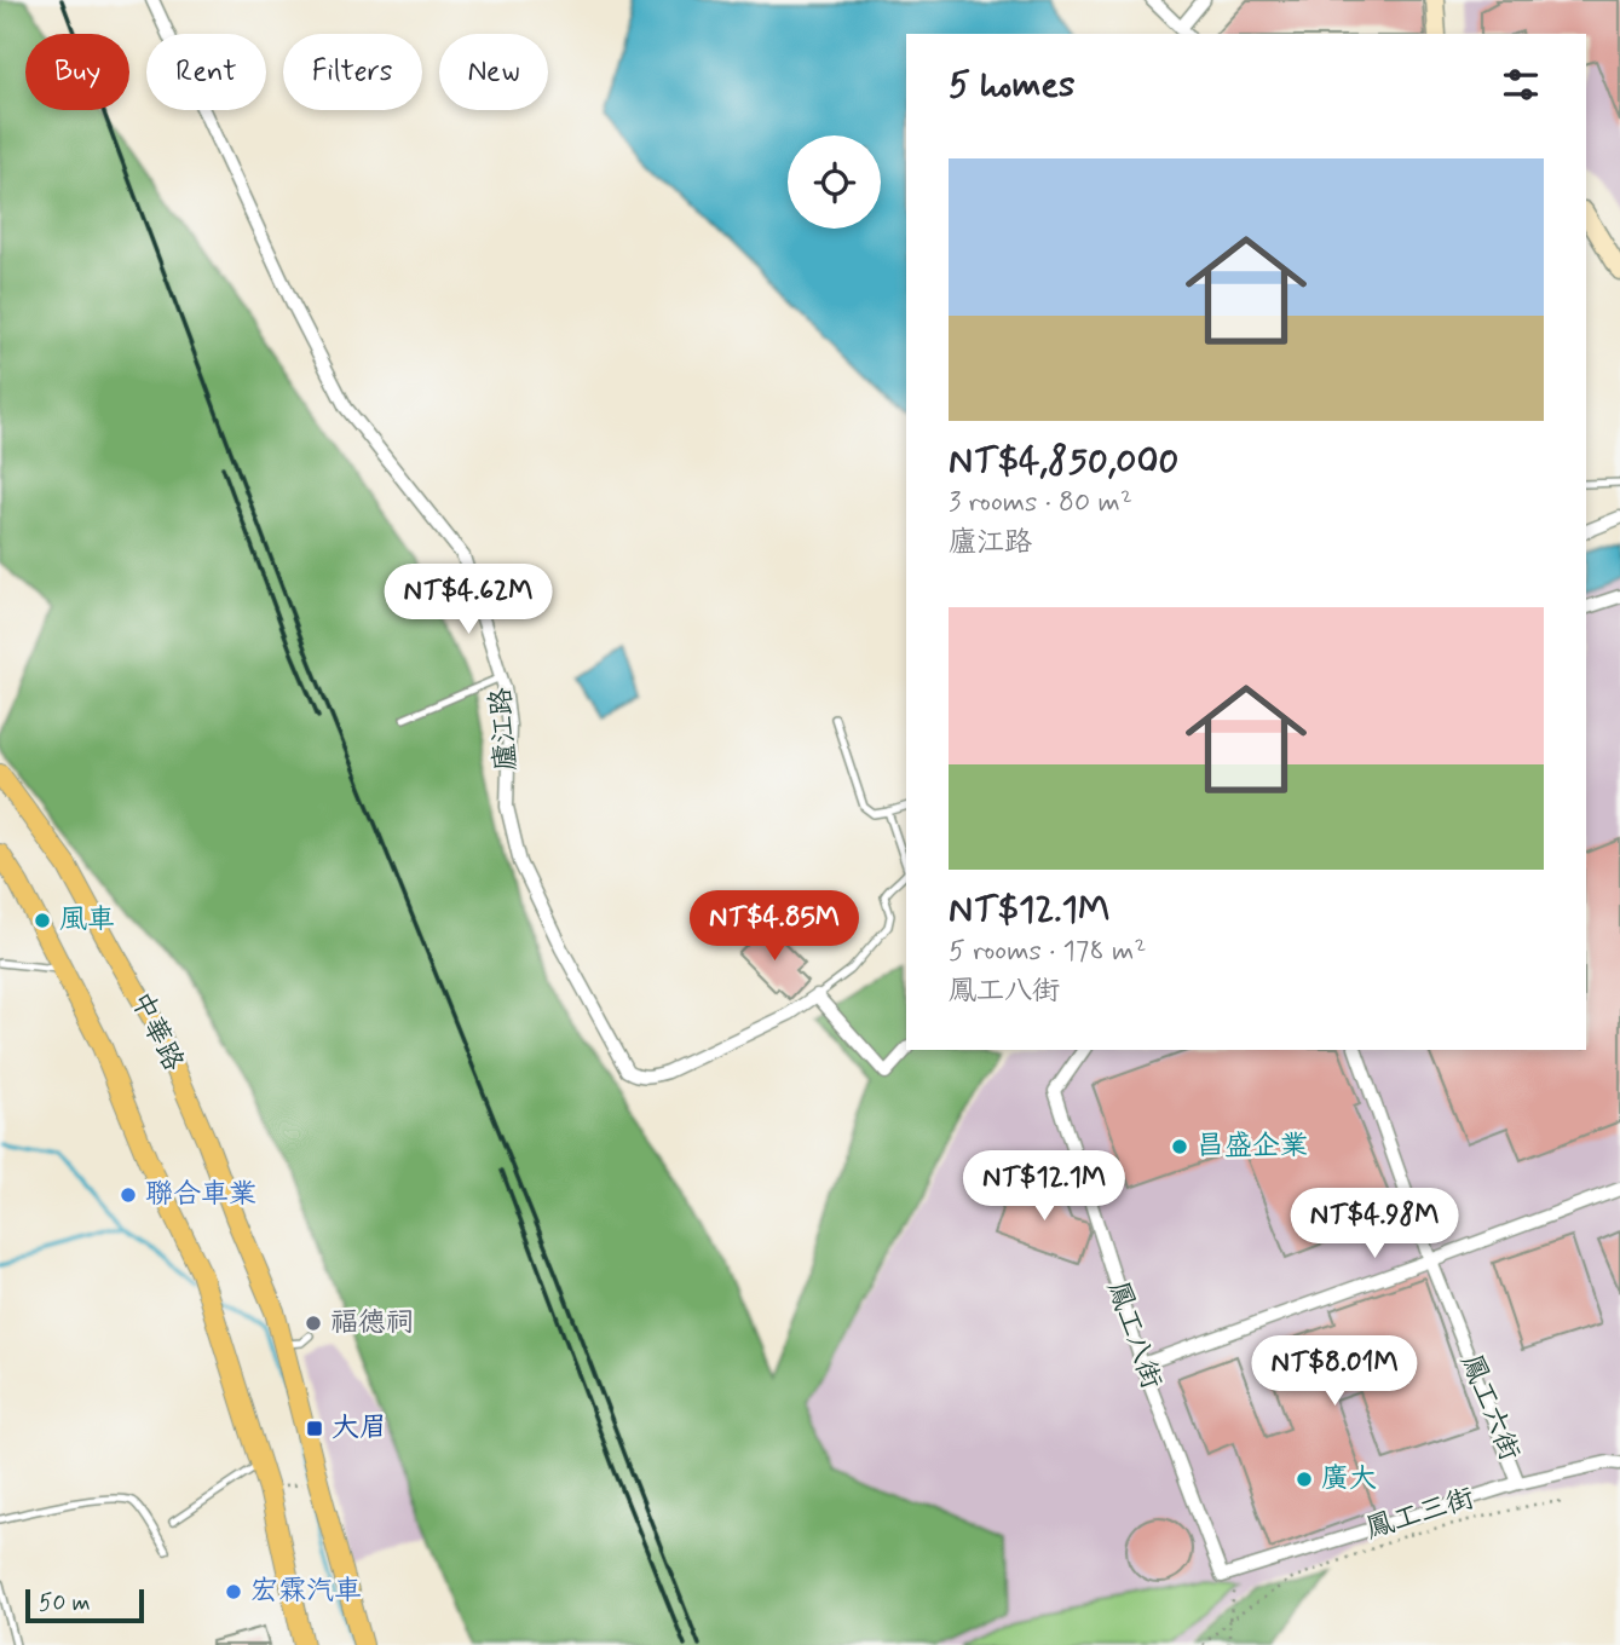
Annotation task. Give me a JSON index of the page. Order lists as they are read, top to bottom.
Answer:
{
  "streets": {
    "main road": ["中華路"],
    "street": [
      "廬江路",
      "鳳工八街",
      "鳳工六街",
      "鳳工三街"
    ]
  },
  "crossings": [
    ["鳳工八街", "鳳工三街"],
    ["鳳工六街", "鳳工三街"]
  ],
  "places": {
    "other": [
      "風車",
      "昌盛企業",
      "聯合車業",
      "福德祠",
      "廣大",
      "宏霖汽車"
    ],
    "transit": ["大眉"]
  },
  "scale_bar": "50 m",
  "page": {
    "chip": [
      "Buy",
      "Rent",
      "Filters",
      "New"
    ],
    "heading": "5 homes",
    "list": [
      {
        "name": "NT$4,850,000",
        "note": "3 rooms · 80 m² · 廬江路"
      },
      {
        "name": "NT$12.1M",
        "note": "5 rooms · 178 m² · 鳳工八街"
      }
    ],
    "price": [
      "NT$4.62M",
      "NT$4.85M",
      "NT$12.1M",
      "NT$4.98M",
      "NT$8.01M"
    ],
    "scale": "50 m"
  }
}
